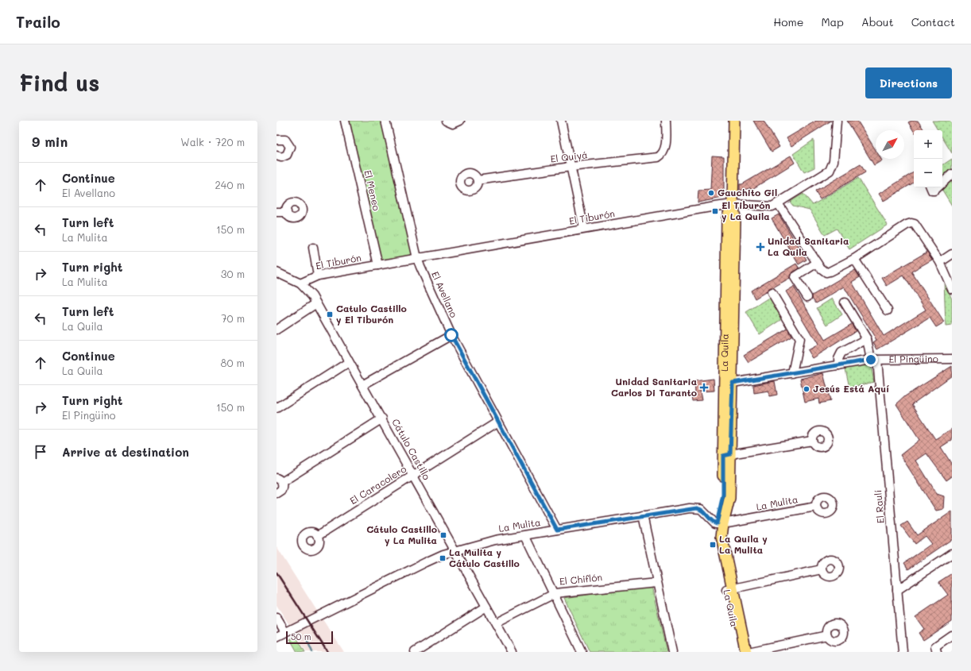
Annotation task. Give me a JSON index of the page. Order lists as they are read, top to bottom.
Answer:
{
  "streets": {
    "main road": ["La Quila"],
    "street": [
      "El Quiyá",
      "El Meneo",
      "El Tiburón",
      "El Avellano",
      "El Pingüino",
      "Cátulo Castillo",
      "El Caracolero",
      "La Mulita",
      "El Raulí",
      "El Chiflón"
    ]
  },
  "crossings": [
    ["El Meneo", "El Tiburón"],
    ["El Tiburón", "El Avellano"],
    ["El Tiburón", "La Quila"],
    ["El Tiburón", "Cátulo Castillo"],
    ["El Avellano", "El Caracolero"],
    ["El Avellano", "La Mulita"],
    ["La Quila", "El Pingüino"],
    ["La Quila", "La Mulita"],
    ["El Pingüino", "El Raulí"],
    ["Cátulo Castillo", "El Caracolero"],
    ["Cátulo Castillo", "La Mulita"],
    ["Cátulo Castillo", "El Chiflón"]
  ],
  "places": {
    "other": ["Gauchito Gil", "Jesús Está Aquí"],
    "transit": [
      "El Tiburón y La Quila",
      "Catulo Castillo y El Tiburón",
      "Cátulo Castillo y La Mulita",
      "La Quila y La Mulita",
      "La Mulita y Cátulo Castillo"
    ],
    "health": ["Unidad Sanitaria La Quila", "Unidad Sanitaria Carlos Di Taranto"]
  },
  "scale_bar": "50 m",
  "north": "top right",
  "page": {
    "header": "Trailo",
    "nav": [
      "Home",
      "Map",
      "About",
      "Contact"
    ],
    "buttons": "Directions",
    "title": "Find us",
    "heading": ["9 min", "Walk · 720 m"],
    "map_buttons": ["+", "−"],
    "list": [
      ["Continue", "El Avellano", "240 m"],
      ["Turn left", "La Mulita", "150 m"],
      ["Turn right", "La Mulita", "30 m"],
      ["Turn left", "La Quila", "70 m"],
      ["Continue", "La Quila", "80 m"],
      ["Turn right", "El Pingüino", "150 m"],
      "Arrive at destination"
    ],
    "scale": "50 m"
  }
}
